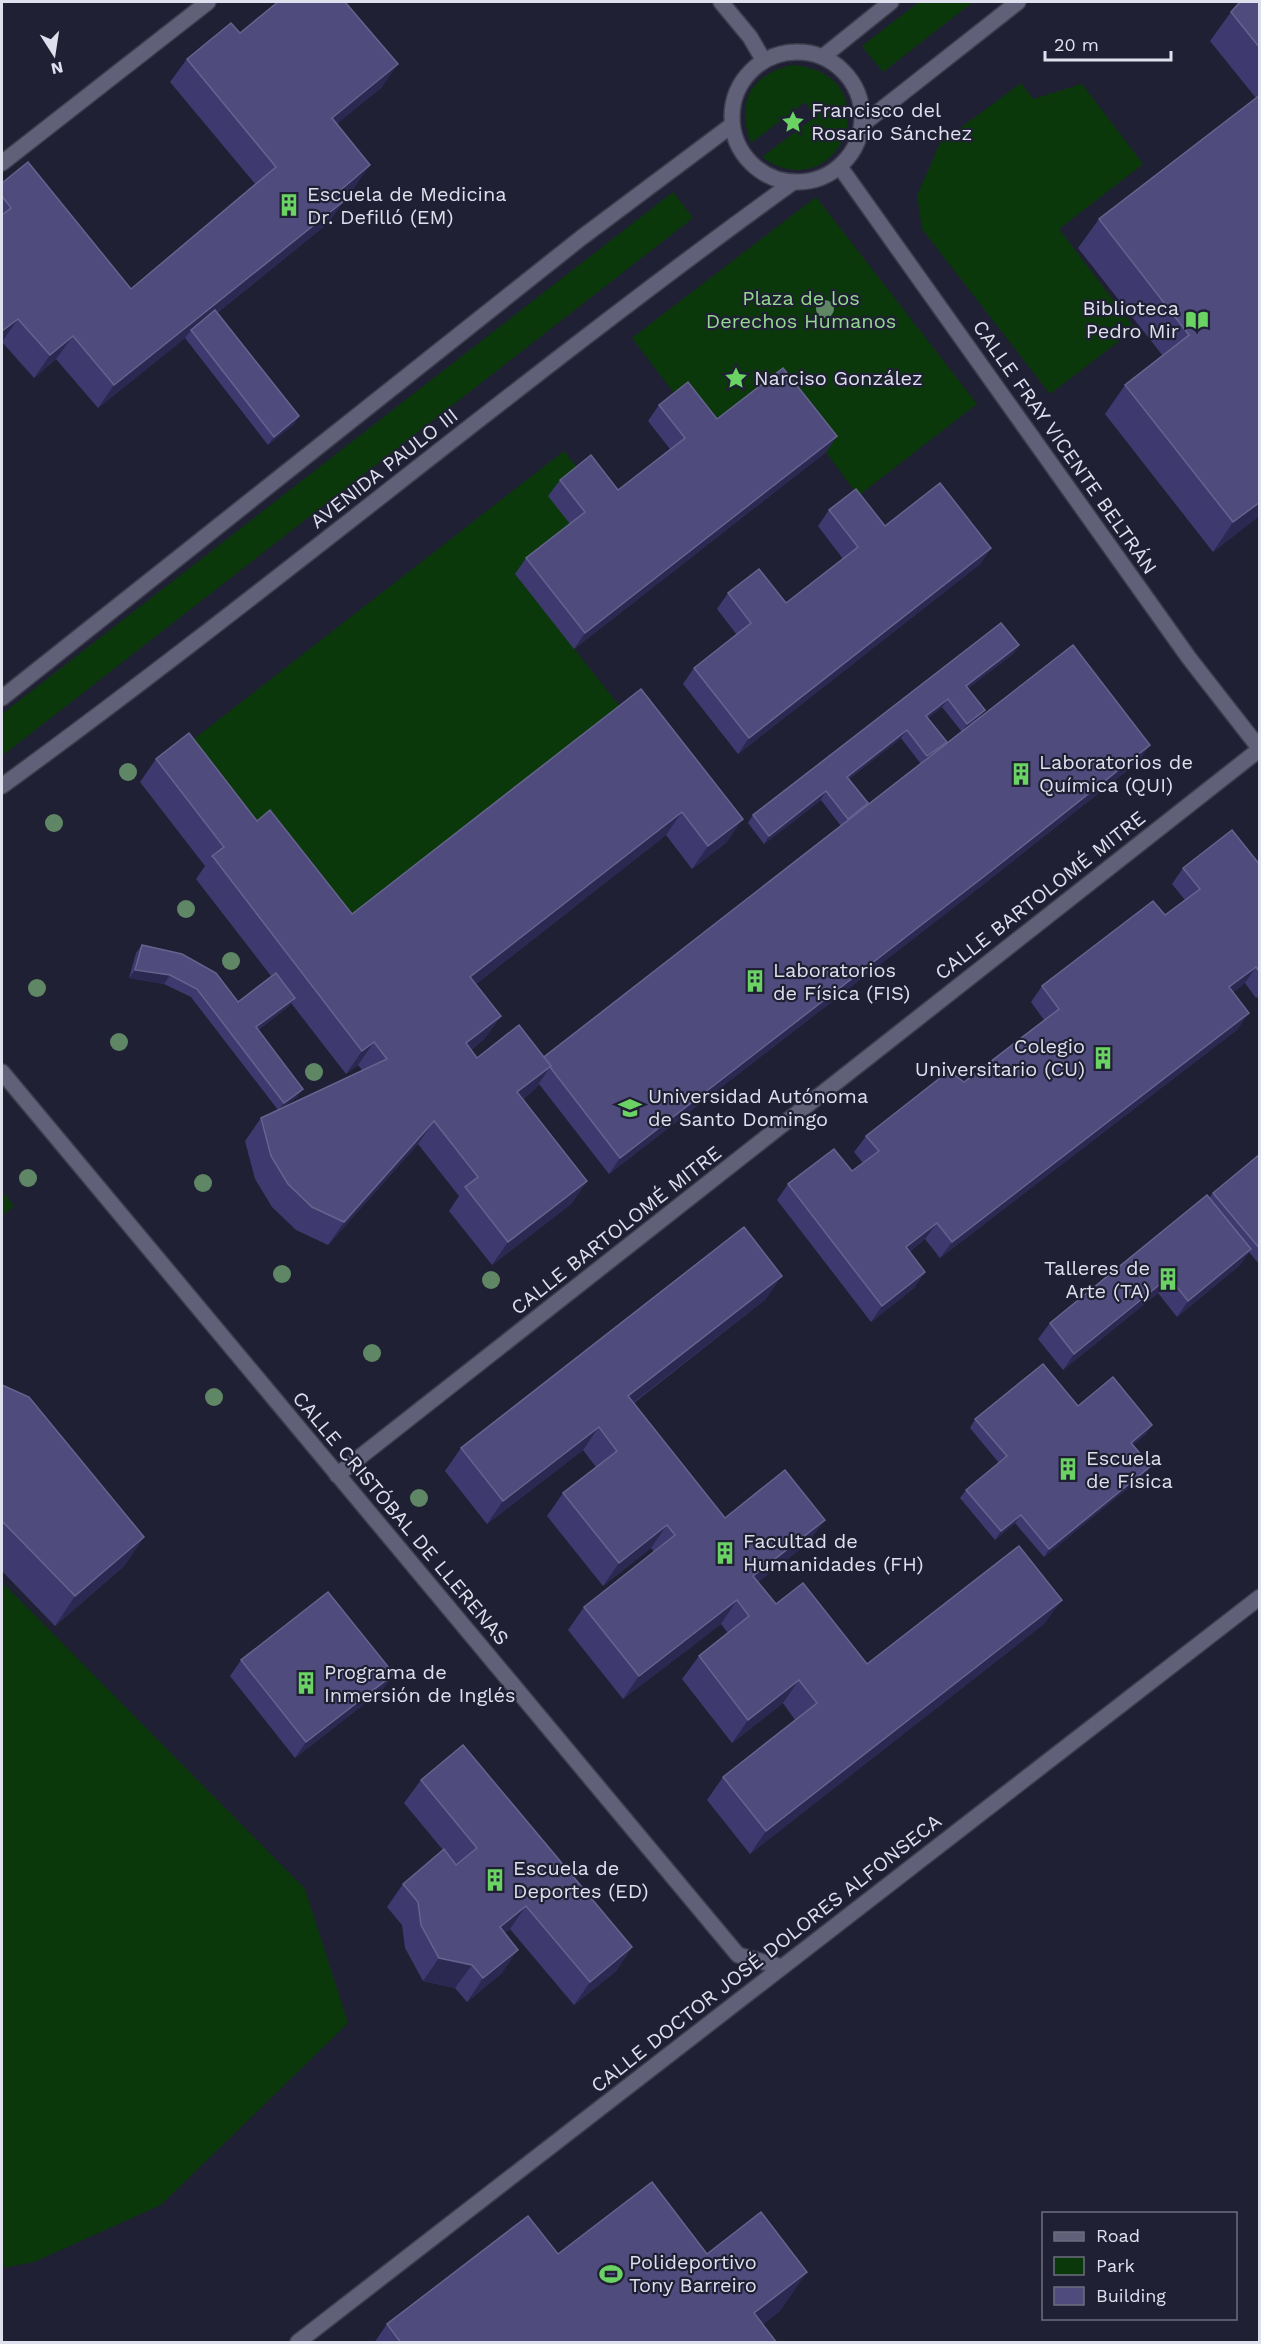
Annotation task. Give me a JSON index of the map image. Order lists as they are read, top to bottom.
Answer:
{
  "streets": {
    "street": [
      "CALLE FRAY VICENTE BELTRÁN",
      "AVENIDA PAULO III",
      "CALLE BARTOLOMÉ MITRE",
      "CALLE CRISTÓBAL DE LLERENAS",
      "CALLE DOCTOR JOSÉ DOLORES ALFONSECA"
    ]
  },
  "crossings": [
    ["CALLE FRAY VICENTE BELTRÁN", "AVENIDA PAULO III"],
    ["CALLE FRAY VICENTE BELTRÁN", "CALLE BARTOLOMÉ MITRE"],
    ["CALLE BARTOLOMÉ MITRE", "CALLE CRISTÓBAL DE LLERENAS"],
    ["CALLE CRISTÓBAL DE LLERENAS", "CALLE DOCTOR JOSÉ DOLORES ALFONSECA"]
  ],
  "parks": ["Plaza de los Derechos Humanos"],
  "places": {
    "place": ["Francisco del Rosario Sánchez", "Narciso González"],
    "building": [
      "Escuela de Medicina Dr. Defilló (EM)",
      "Laboratorios de Química (QUI)",
      "Laboratorios de Física (FIS)",
      "Colegio Universitario (CU)",
      "Talleres de Arte (TA)",
      "Escuela de Física",
      "Facultad de Humanidades (FH)",
      "Programa de Inmersión de Inglés",
      "Escuela de Deportes (ED)"
    ],
    "library": ["Biblioteca Pedro Mir"],
    "school or university": ["Universidad Autónoma de Santo Domingo"],
    "sports": ["Polideportivo Tony Barreiro"]
  },
  "legend": ["Road", "Park", "Building"],
  "scale_bar": "20 m",
  "north": "bottom"
}
